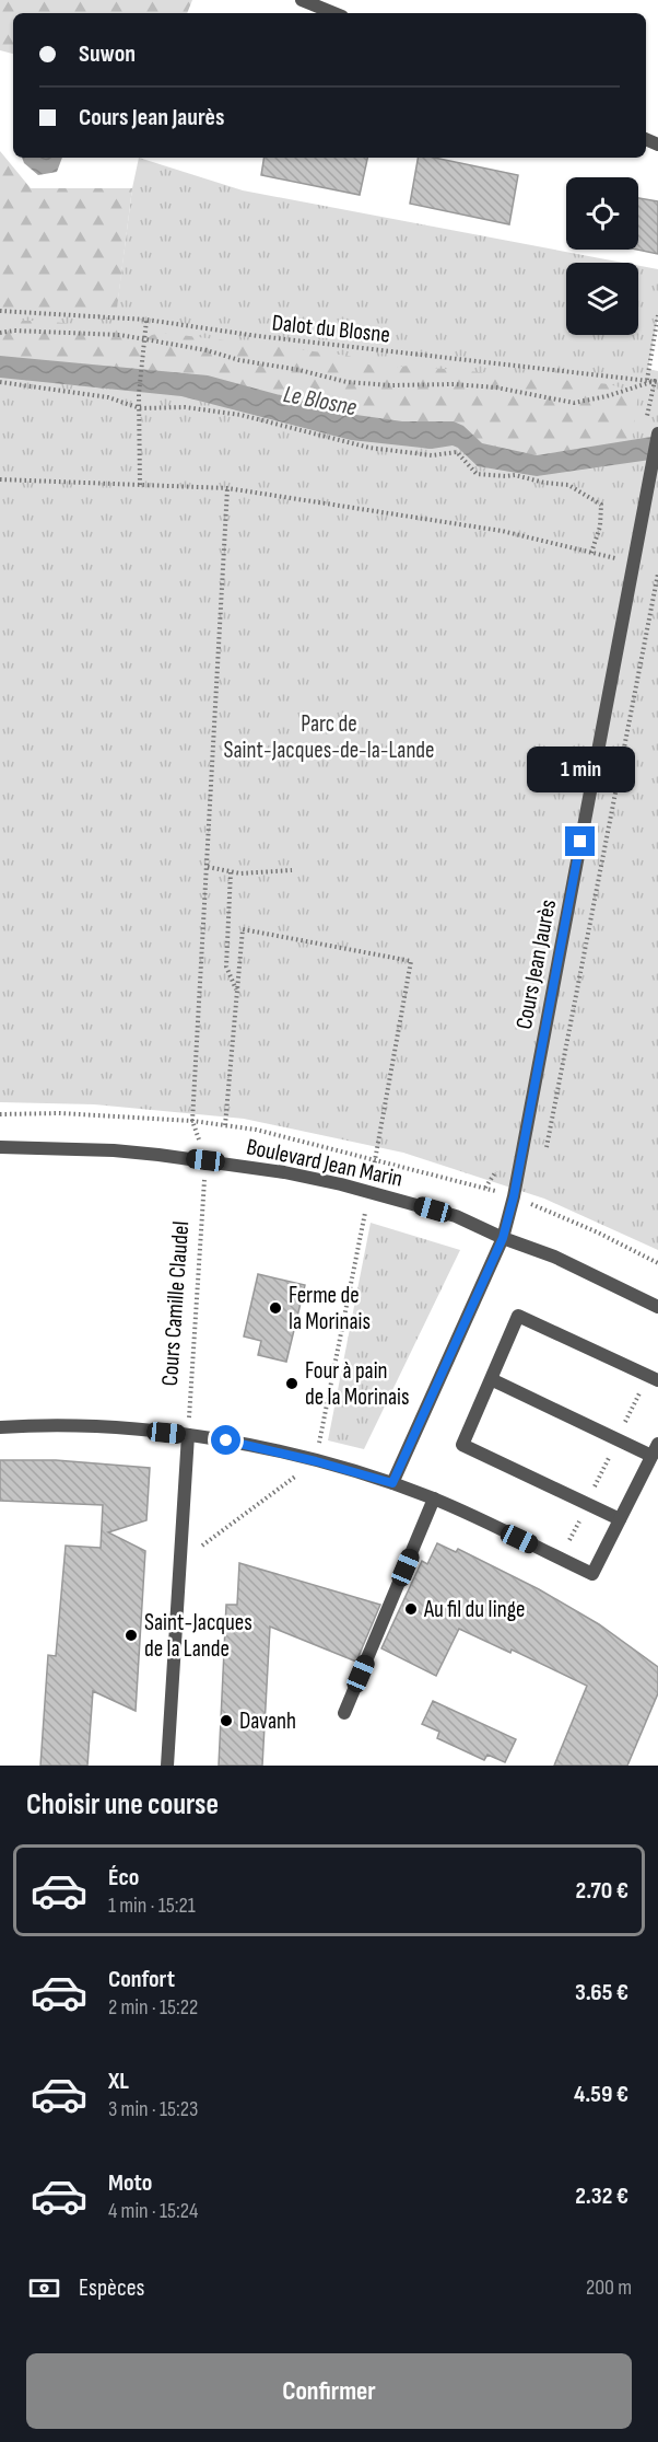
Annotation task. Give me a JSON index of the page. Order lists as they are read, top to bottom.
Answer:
{
  "streets": {
    "street": ["Cours Jean Jaurès", "Boulevard Jean Marin"],
    "path": ["Dalot du Blosne", "Cours Camille Claudel"]
  },
  "crossings": [
    ["Cours Jean Jaurès", "Boulevard Jean Marin"],
    ["Boulevard Jean Marin", "Cours Camille Claudel"]
  ],
  "water": ["Le Blosne"],
  "parks": ["Parc de Saint-Jacques-de-la-Lande"],
  "places": [
    "Ferme de la Morinais",
    "Four à pain de la Morinais",
    "Au fil du linge",
    "Saint-Jacques de la Lande",
    "Davanh"
  ],
  "page": {
    "banner": ["Suwon", "Cours Jean Jaurès"],
    "bubble": "1 min",
    "heading": "Choisir une course",
    "list": [
      {
        "name": "Éco",
        "note": "1 min · 15:21",
        "value": "2.70 €"
      },
      {
        "name": "Confort",
        "note": "2 min · 15:22",
        "value": "3.65 €"
      },
      {
        "name": "XL",
        "note": "3 min · 15:23",
        "value": "4.59 €"
      },
      {
        "name": "Moto",
        "note": "4 min · 15:24",
        "value": "2.32 €"
      }
    ],
    "pay": ["Espèces", "200 m"],
    "buttons": "Confirmer"
  }
}
